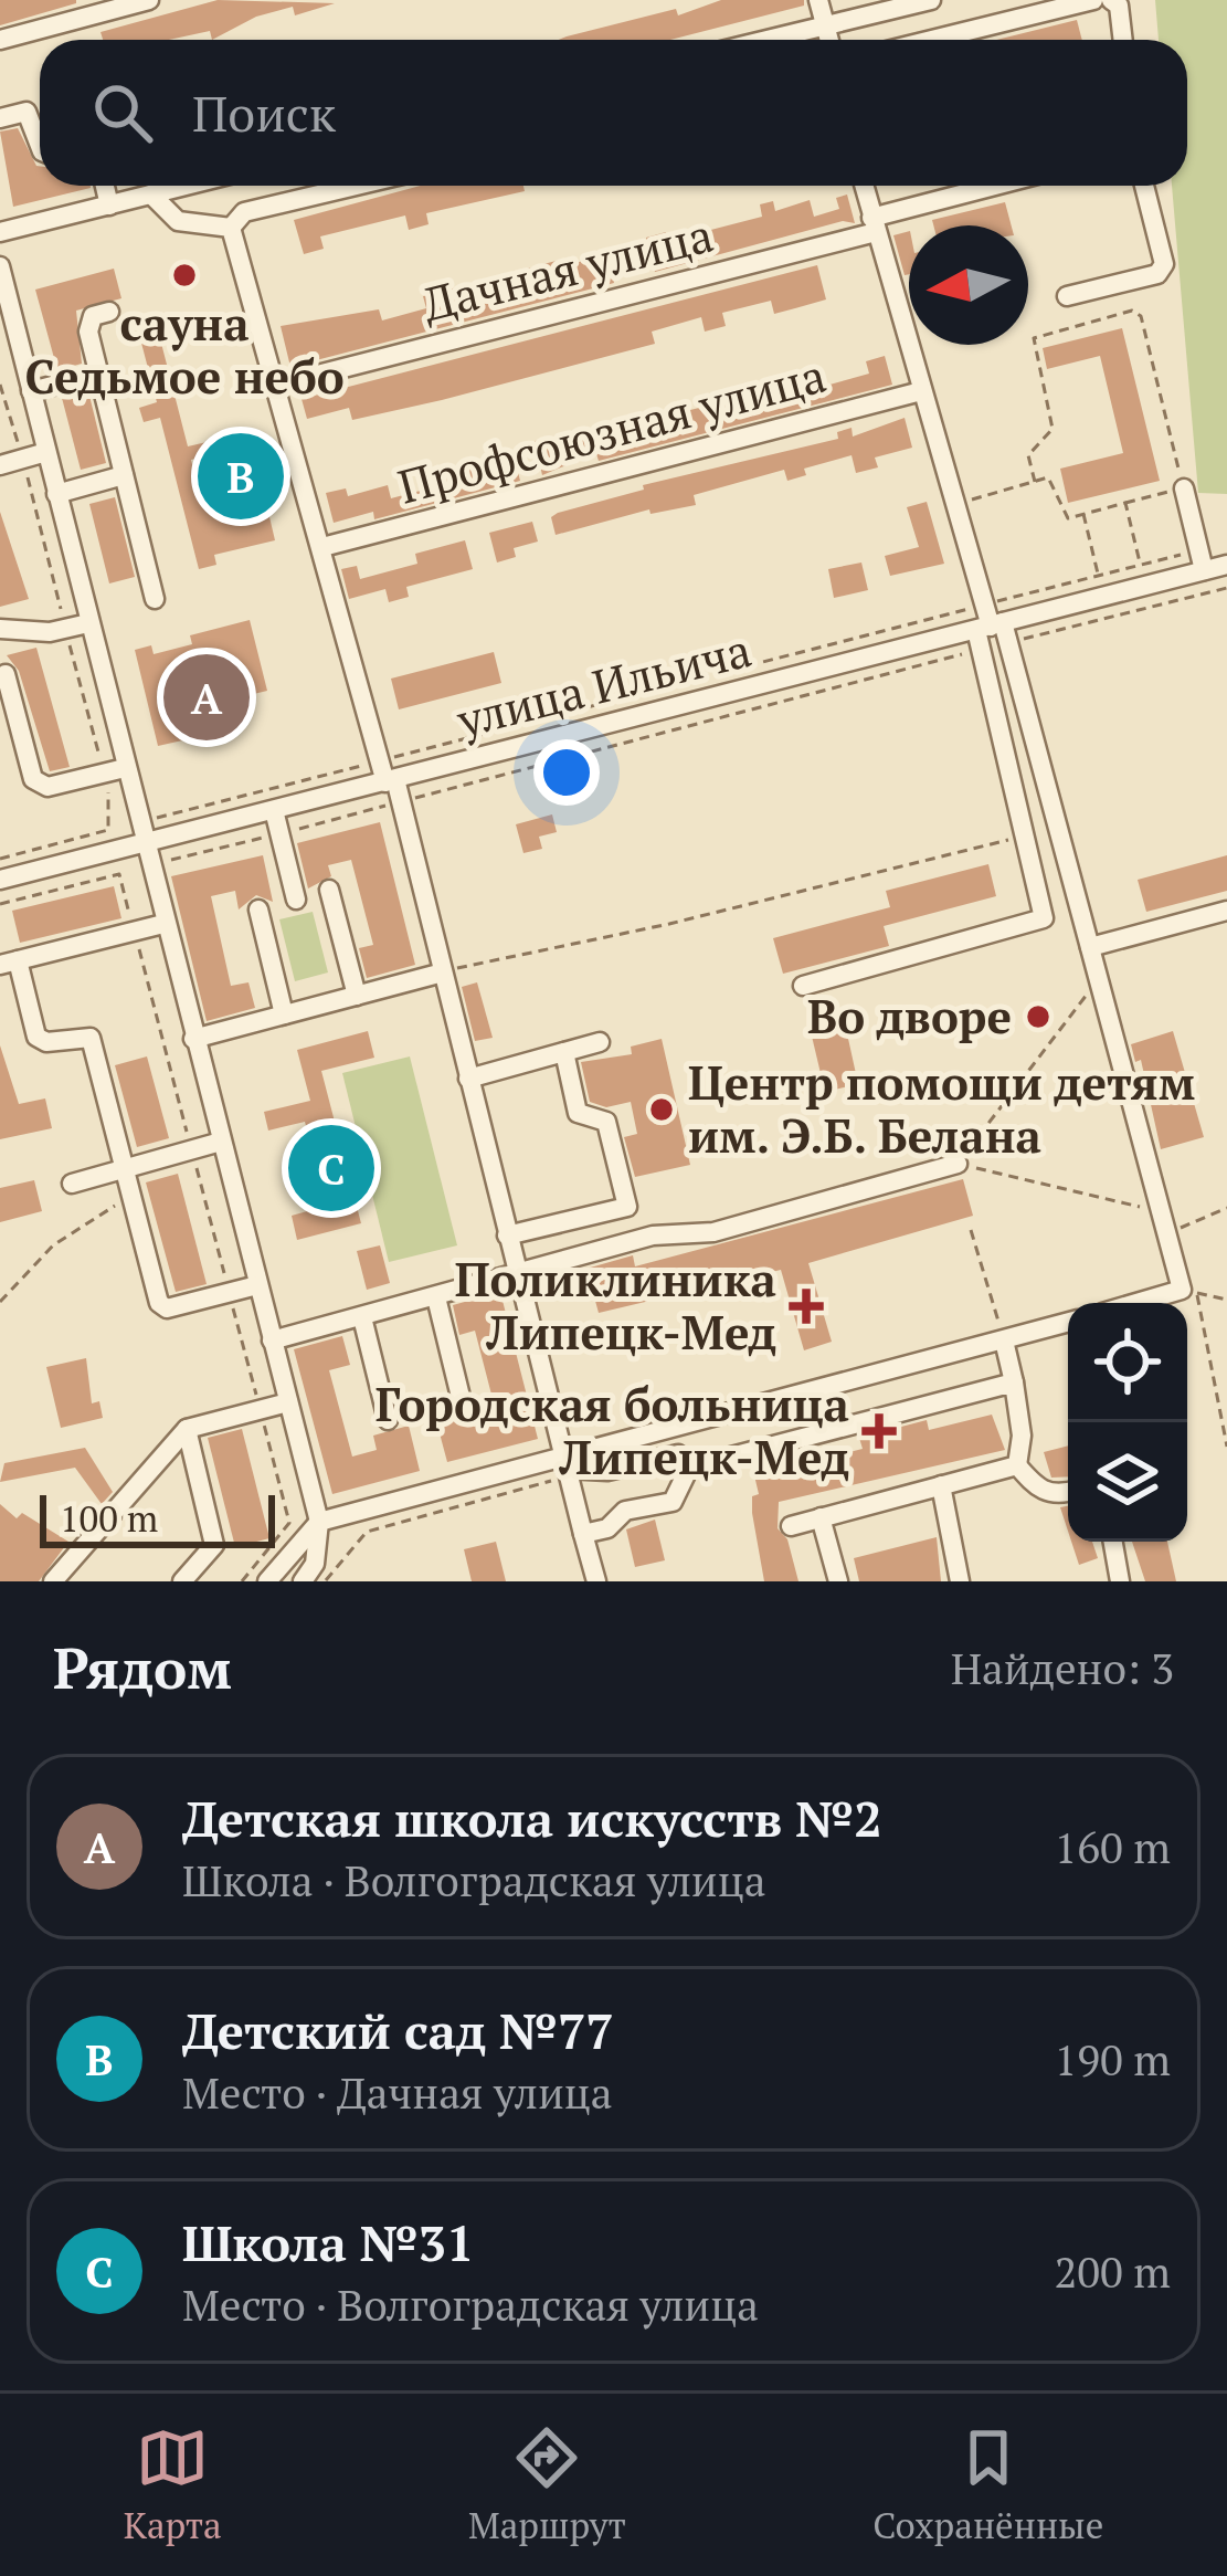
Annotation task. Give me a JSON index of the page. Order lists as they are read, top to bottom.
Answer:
{
  "streets": {
    "street": ["Дачная улица", "Профсоюзная улица", "улица Ильича"]
  },
  "places": {
    "other": ["сауна Седьмое небо", "Во дворе", "Центр помощи детям им. Э.Б. Белана"],
    "health": ["Поликлиника Липецк-Мед", "Городская больница Липецк-Мед"]
  },
  "scale_bar": "100 m",
  "north": "left",
  "page": {
    "search": "Поиск",
    "pins": ["B", "A", "C"],
    "scale": "100 m",
    "heading": ["Рядом", "Найдено: 3"],
    "list": [
      {
        "mark": "A",
        "name": "Детская школа искусств №2",
        "note": "Школа · Волгоградская улица",
        "value": "160 m"
      },
      {
        "mark": "B",
        "name": "Детский сад №77",
        "note": "Место · Дачная улица",
        "value": "190 m"
      },
      {
        "mark": "C",
        "name": "Школа №31",
        "note": "Место · Волгоградская улица",
        "value": "200 m"
      }
    ],
    "nav": ["Карта", "Маршрут", "Сохранённые"]
  }
}
